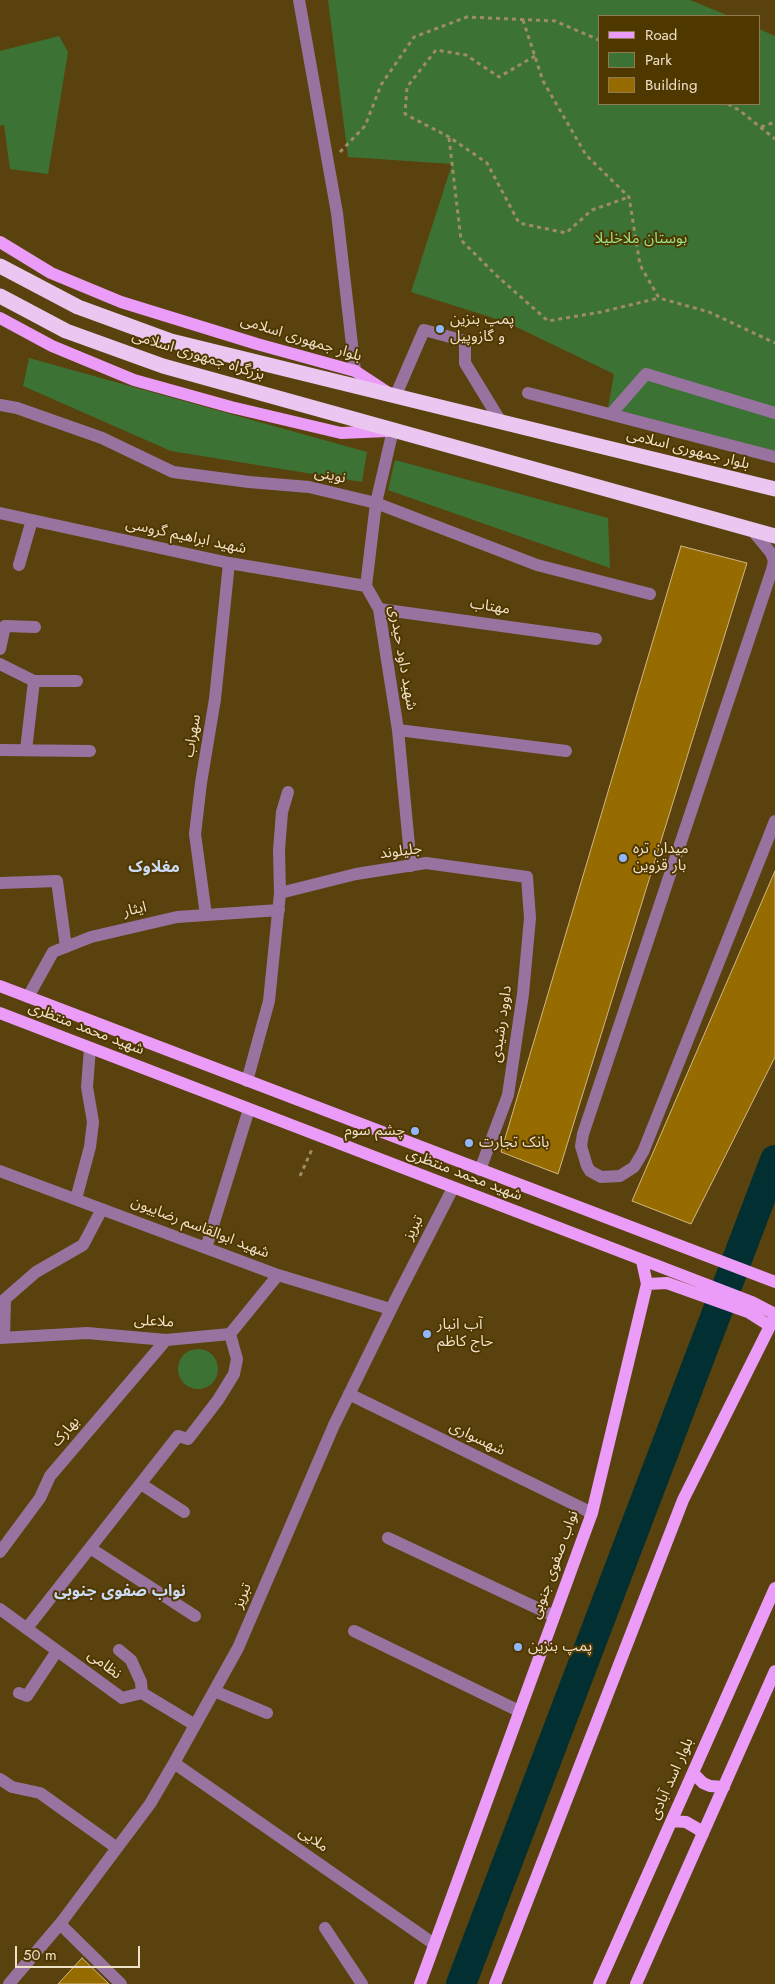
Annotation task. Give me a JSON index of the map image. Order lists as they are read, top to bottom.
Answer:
{
  "streets": {
    "highway": ["بلوار جمهوری اسلامی", "بزرگراه جمهوری اسلامی"],
    "main road": ["شهید محمد منتظری", "نواب صفوی جنوبی", "بلوار اسد آبادی"],
    "street": [
      "نوینی",
      "شهید ابراهیم گروسی",
      "مهتاب",
      "شهید داود حیدری",
      "سهراب",
      "جلیلوند",
      "ایثار",
      "داوود رشیدی",
      "شهید ابوالقاسم رضاییون",
      "تبریز",
      "ملاعلی",
      "بهارک",
      "شهسواری",
      "نظامی",
      "ملایی"
    ]
  },
  "crossings": [
    ["بلوار جمهوری اسلامی", "بزرگراه جمهوری اسلامی"],
    ["شهید ابراهیم گروسی", "شهید داود حیدری"],
    ["شهید ابراهیم گروسی", "سهراب"],
    ["مهتاب", "شهید داود حیدری"],
    ["شهید داود حیدری", "جلیلوند"],
    ["سهراب", "ایثار"],
    ["جلیلوند", "داوود رشیدی"],
    ["ایثار", "شهید محمد منتظری"],
    ["داوود رشیدی", "شهید محمد منتظری"],
    ["شهید محمد منتظری", "تبریز"],
    ["شهید محمد منتظری", "نواب صفوی جنوبی"],
    ["شهید ابوالقاسم رضاییون", "تبریز"],
    ["تبریز", "شهسواری"],
    ["تبریز", "ملایی"],
    ["ملاعلی", "بهارک"],
    ["شهسواری", "نواب صفوی جنوبی"],
    ["نواب صفوی جنوبی", "ملایی"]
  ],
  "districts": ["مغلاوک", "نواب صفوی جنوبی"],
  "parks": ["بوستان ملاخلیلا"],
  "places": [
    "پمپ بنزین و گازوپیل",
    "میدان تره بار قزوین",
    "چشم سوم",
    "بانک تجارت",
    "آب انبار حاج کاظم",
    "پمپ بنزین"
  ],
  "legend": ["Road", "Park", "Building"],
  "scale_bar": "50 m"
}
